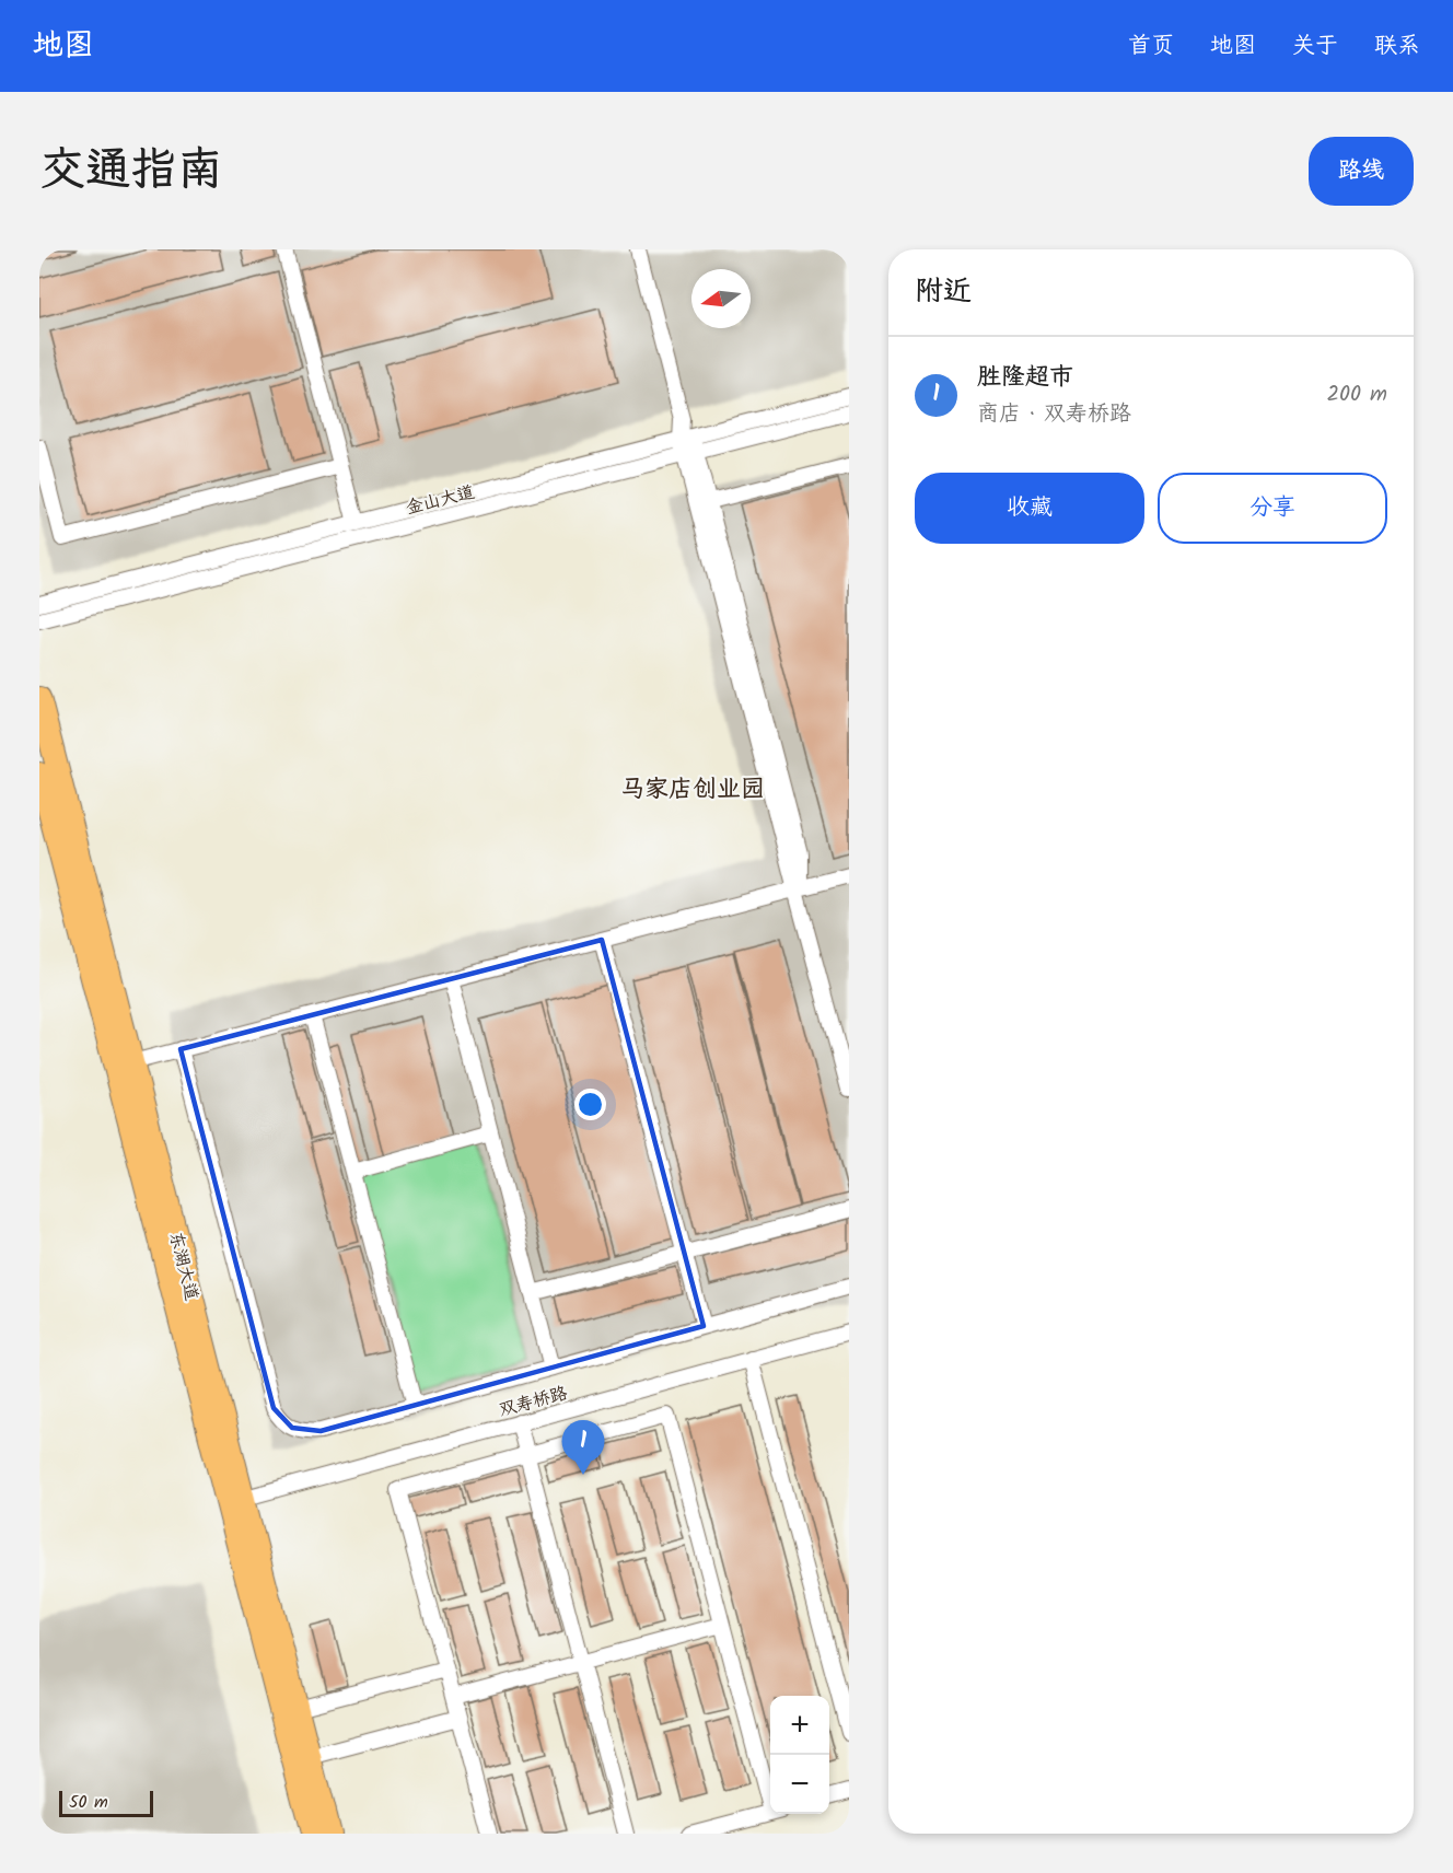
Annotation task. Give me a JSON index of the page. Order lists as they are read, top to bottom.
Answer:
{
  "streets": {
    "highway": ["东湖大道"],
    "street": ["金山大道", "双寿桥路"]
  },
  "crossings": [
    ["东湖大道", "双寿桥路"]
  ],
  "districts": ["马家店创业园"],
  "scale_bar": "50 m",
  "north": "left",
  "page": {
    "header": "地图",
    "nav": [
      "首页",
      "地图",
      "关于",
      "联系"
    ],
    "title": "交通指南",
    "buttons": [
      "路线",
      ["收藏", "分享"]
    ],
    "heading": "附近",
    "list": [
      {
        "mark": "1",
        "name": "胜隆超市",
        "note": "商店 · 双寿桥路",
        "value": "200 m"
      }
    ],
    "pins": "1",
    "map_buttons": ["+", "−"],
    "scale": "50 m"
  }
}
